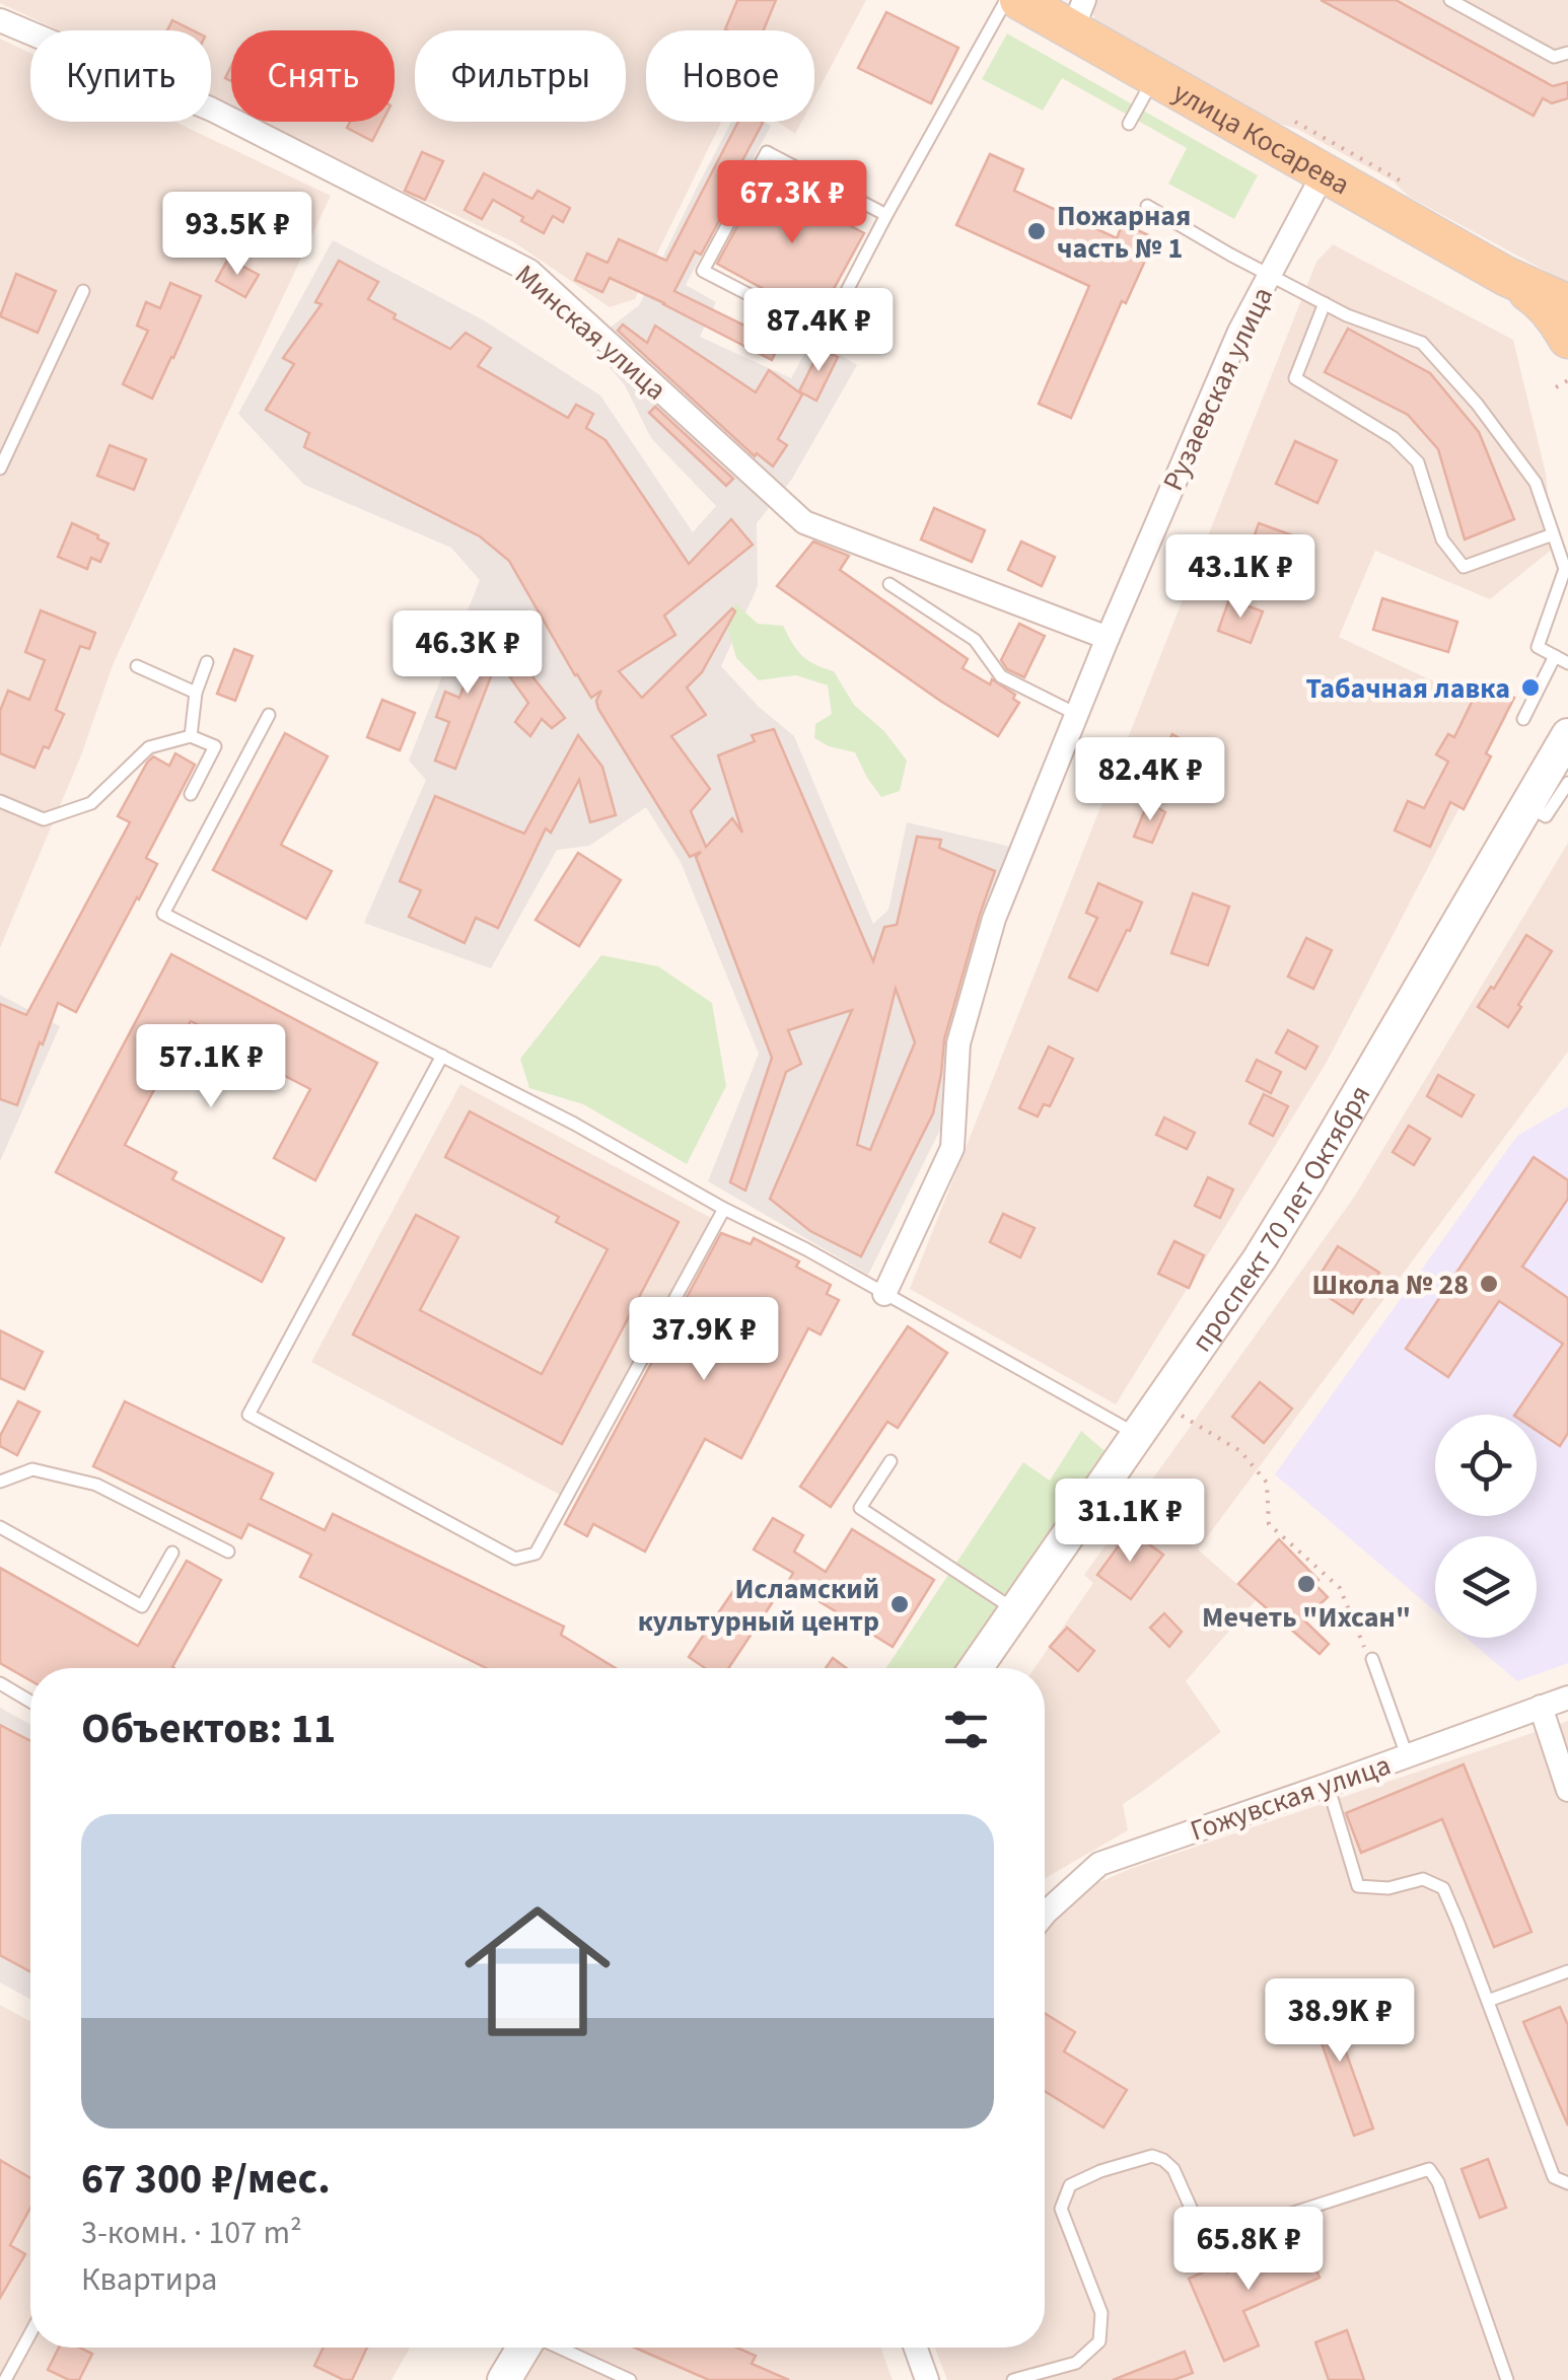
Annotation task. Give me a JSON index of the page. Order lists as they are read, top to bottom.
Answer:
{
  "streets": {
    "main road": ["улица Косарева", "проспект 70 лет Октября"],
    "street": ["Минская улица", "Рузаевская улица", "Гожувская улица"]
  },
  "crossings": [
    ["улица Косарева", "Рузаевская улица"],
    ["Минская улица", "Рузаевская улица"]
  ],
  "places": [
    "Пожарная часть № 1",
    "Табачная лавка",
    "Школа № 28",
    "Мечеть \"Ихсан\"",
    "Исламский культурный центр"
  ],
  "page": {
    "chip": [
      "Купить",
      "Снять",
      "Фильтры",
      "Новое"
    ],
    "price": [
      "67.3K ₽",
      "93.5K ₽",
      "87.4K ₽",
      "43.1K ₽",
      "46.3K ₽",
      "82.4K ₽",
      "57.1K ₽",
      "37.9K ₽",
      "31.1K ₽",
      "38.9K ₽",
      "65.8K ₽"
    ],
    "heading": "Объектов: 11",
    "list": [
      {
        "name": "67 300 ₽/мес.",
        "note": "3-комн. · 107 m² · Квартира"
      }
    ]
  }
}
